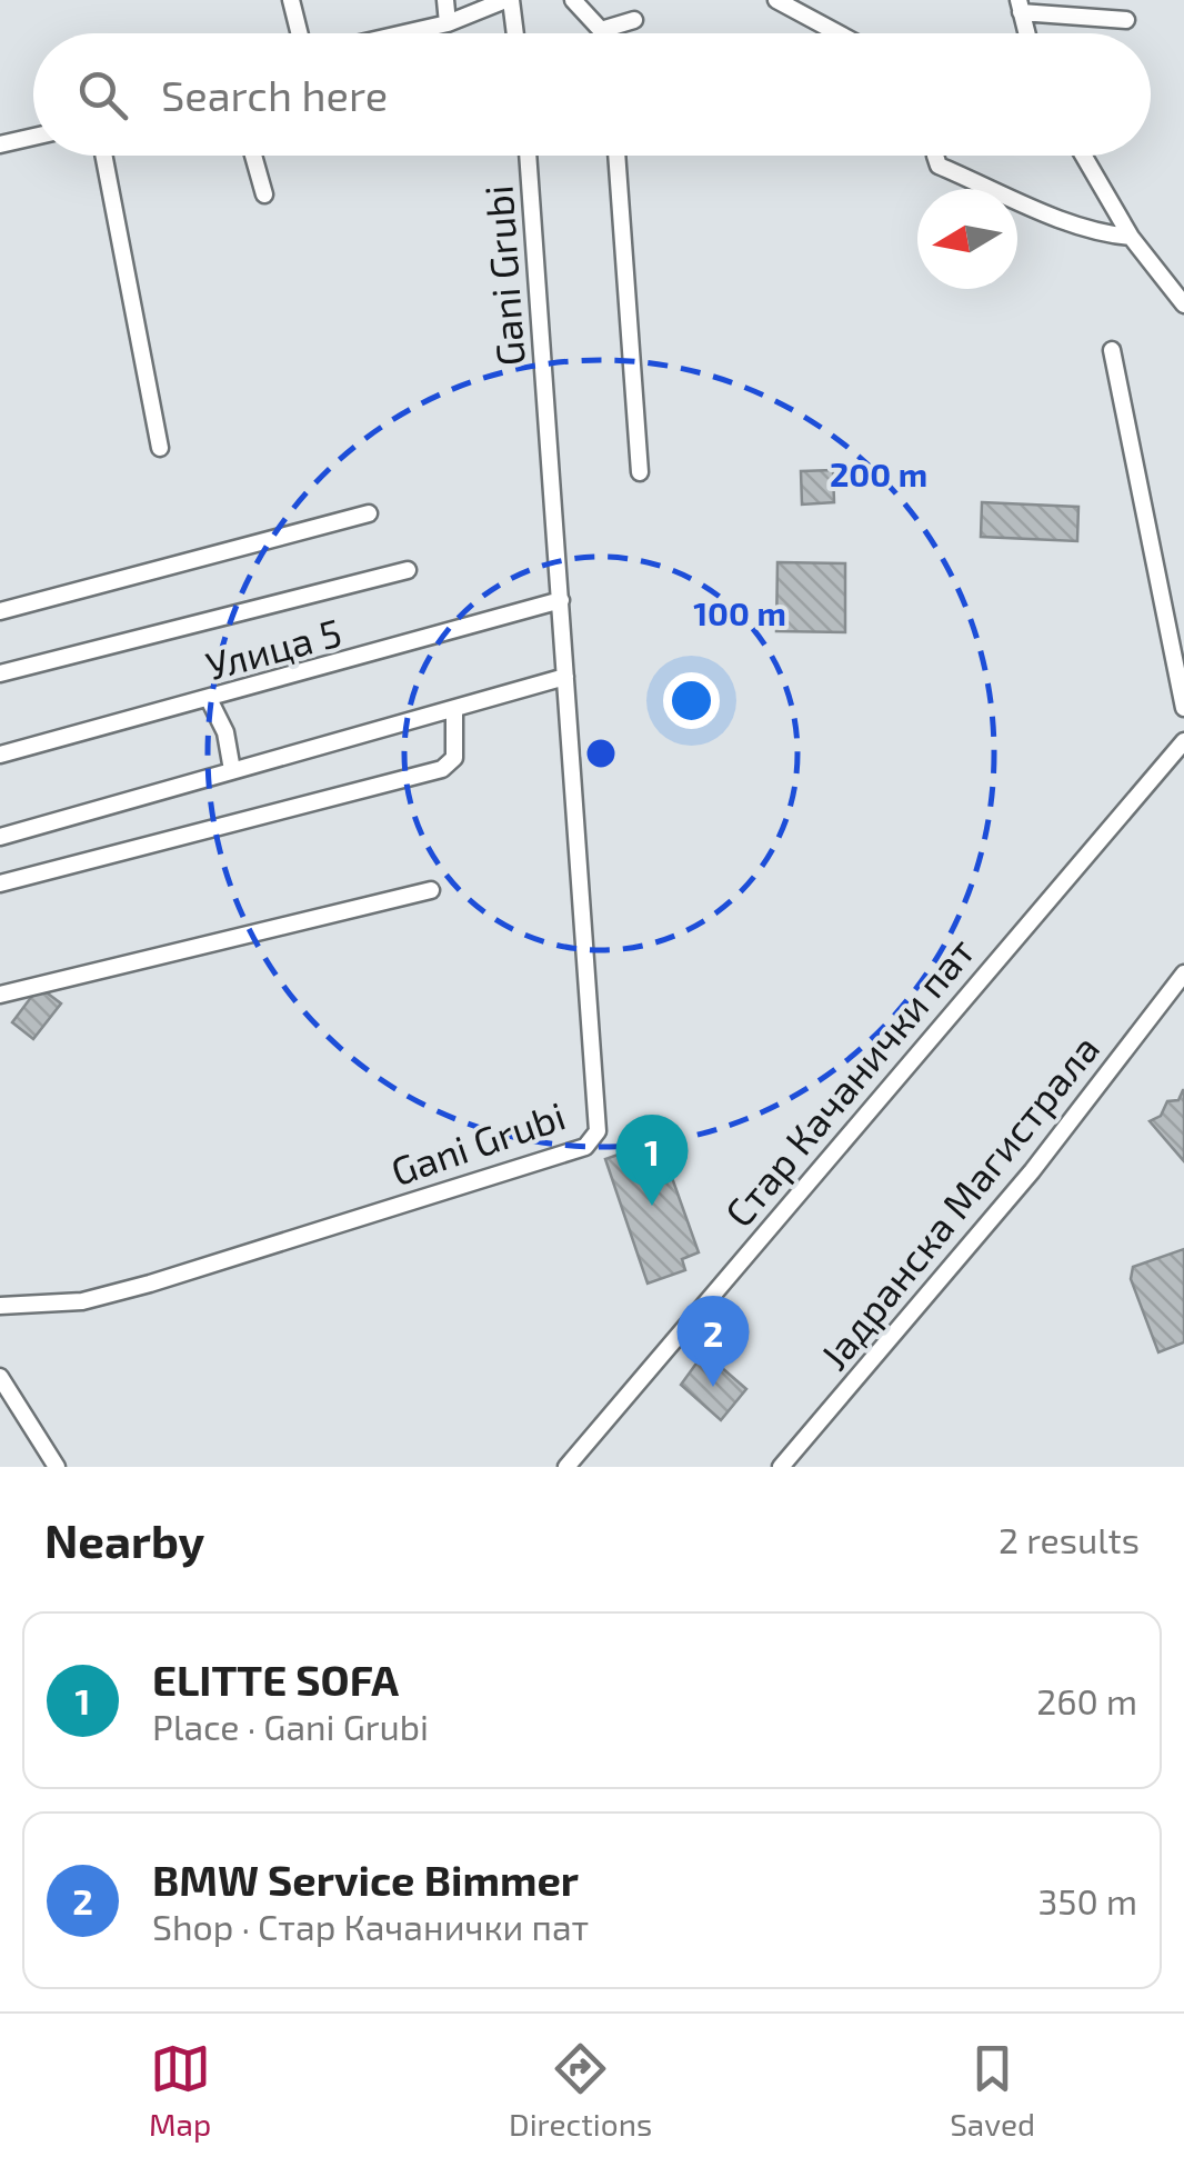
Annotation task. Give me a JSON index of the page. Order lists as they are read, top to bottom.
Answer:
{
  "streets": {
    "street": [
      "Gani Grubi",
      "Улица 5",
      "Стар Качанички пат",
      "Јадранска Магистрала"
    ]
  },
  "crossings": [
    ["Gani Grubi", "Улица 5"]
  ],
  "north": "left",
  "page": {
    "search": "Search here",
    "pins": ["1", "2"],
    "heading": ["Nearby", "2 results"],
    "list": [
      {
        "mark": "1",
        "name": "ELITTE SOFA",
        "note": "Place · Gani Grubi",
        "value": "260 m"
      },
      {
        "mark": "2",
        "name": "BMW Service Bimmer",
        "note": "Shop · Стар Качанички пат",
        "value": "350 m"
      }
    ],
    "nav": ["Map", "Directions", "Saved"]
  },
  "rings": ["200 m", "100 m"]
}
